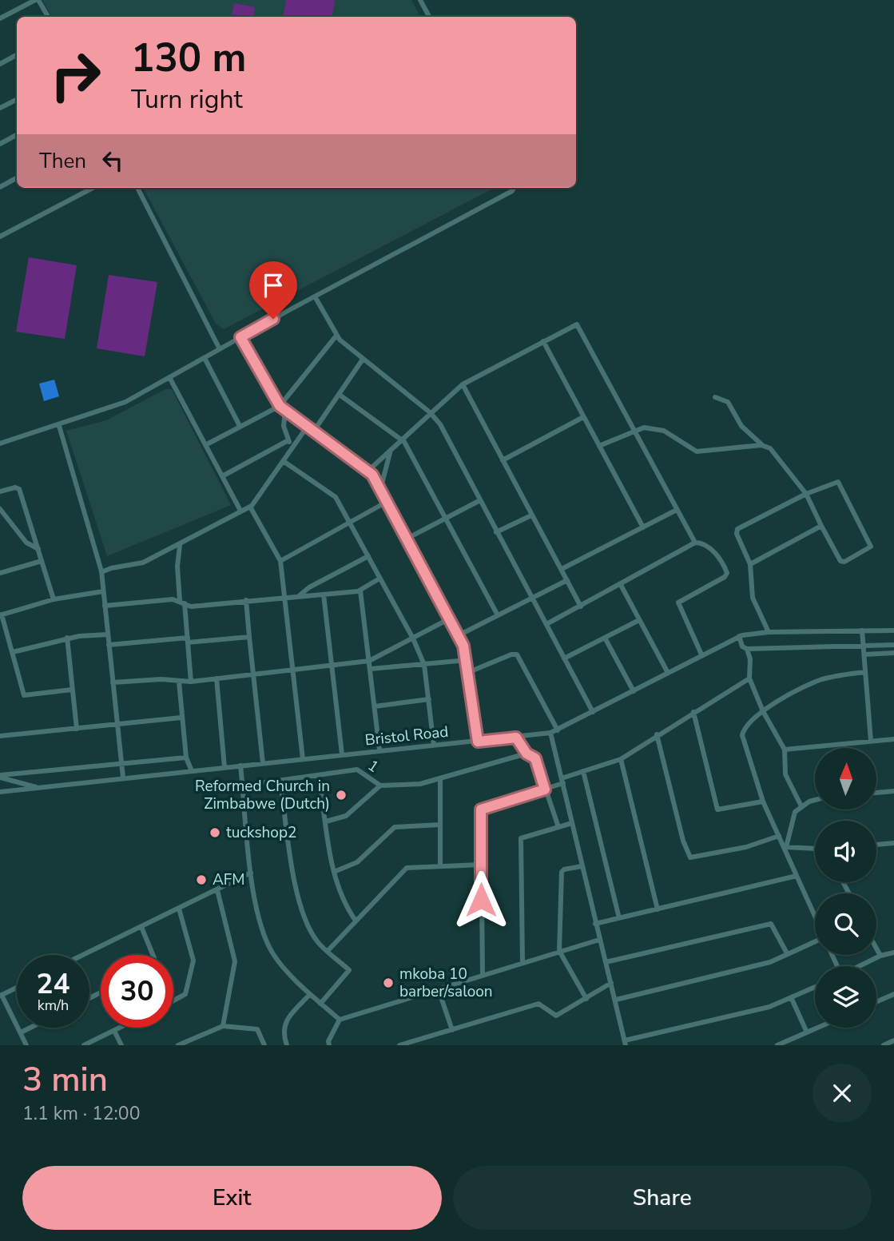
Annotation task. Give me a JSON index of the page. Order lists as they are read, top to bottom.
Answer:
{
  "streets": {
    "street": ["Bristol Road", "1"]
  },
  "places": [
    "Reformed Church in Zimbabwe (Dutch)",
    "tuckshop2",
    "AFM",
    "mkoba 10 barber/saloon"
  ],
  "north": "top",
  "page": {
    "turn": ["130 m", "Turn right"],
    "then": "Then",
    "speed": "24 km/h",
    "limit": "30",
    "heading": ["3 min", "1.1 km · 12:00"],
    "buttons": ["Exit", "Share"]
  }
}
